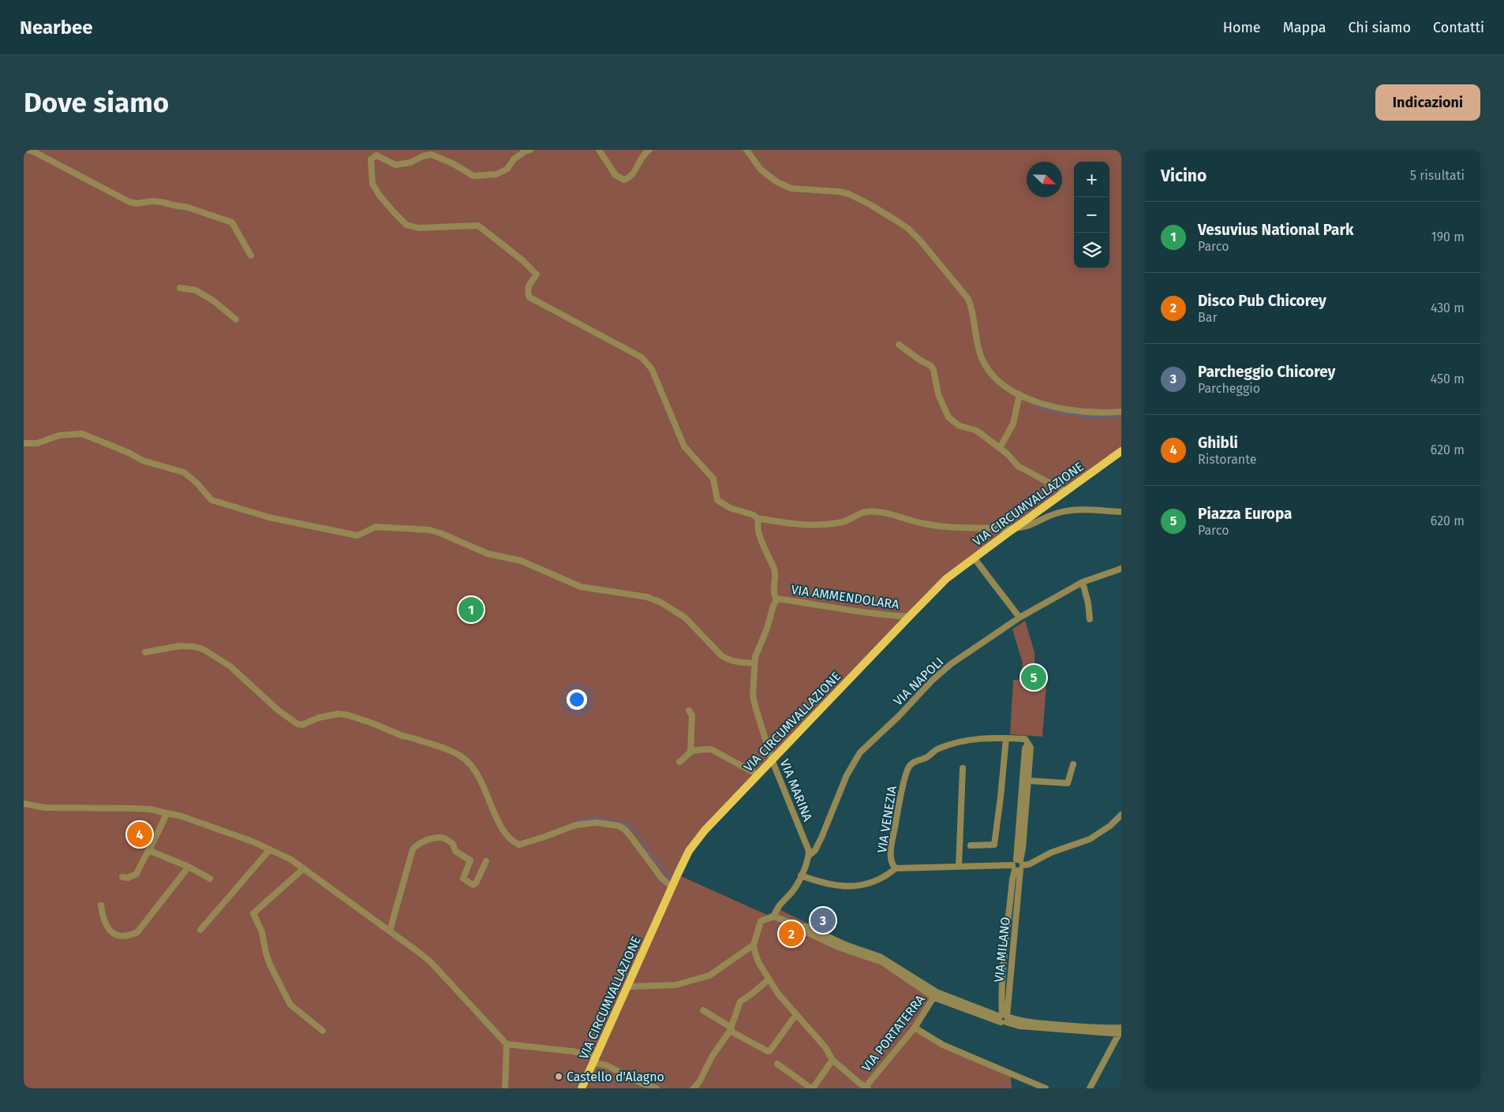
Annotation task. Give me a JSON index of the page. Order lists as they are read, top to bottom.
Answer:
{
  "streets": {
    "main road": ["VIA CIRCUMVALLAZIONE"],
    "street": [
      "VIA AMMENDOLARA",
      "VIA NAPOLI",
      "VIA MARINA",
      "VIA VENEZIA",
      "VIA MILANO",
      "VIA PORTATERRA"
    ]
  },
  "crossings": [
    ["VIA CIRCUMVALLAZIONE", "VIA AMMENDOLARA"],
    ["VIA CIRCUMVALLAZIONE", "VIA MARINA"],
    ["VIA AMMENDOLARA", "VIA MARINA"],
    ["VIA NAPOLI", "VIA MARINA"],
    ["VIA VENEZIA", "VIA MILANO"]
  ],
  "places": ["Castello d'Alagno"],
  "north": "bottom right",
  "page": {
    "header": "Nearbee",
    "nav": [
      "Home",
      "Mappa",
      "Chi siamo",
      "Contatti"
    ],
    "buttons": "Indicazioni",
    "title": "Dove siamo",
    "heading": ["Vicino", "5 risultati"],
    "map_buttons": ["+", "−"],
    "list": [
      {
        "mark": "1",
        "name": "Vesuvius National Park",
        "note": "Parco",
        "value": "190 m"
      },
      {
        "mark": "2",
        "name": "Disco Pub Chicorey",
        "note": "Bar",
        "value": "430 m"
      },
      {
        "mark": "3",
        "name": "Parcheggio Chicorey",
        "note": "Parcheggio",
        "value": "450 m"
      },
      {
        "mark": "4",
        "name": "Ghibli",
        "note": "Ristorante",
        "value": "620 m"
      },
      {
        "mark": "5",
        "name": "Piazza Europa",
        "note": "Parco",
        "value": "620 m"
      }
    ],
    "pins": [
      "1",
      "5",
      "4",
      "3",
      "2"
    ]
  }
}
